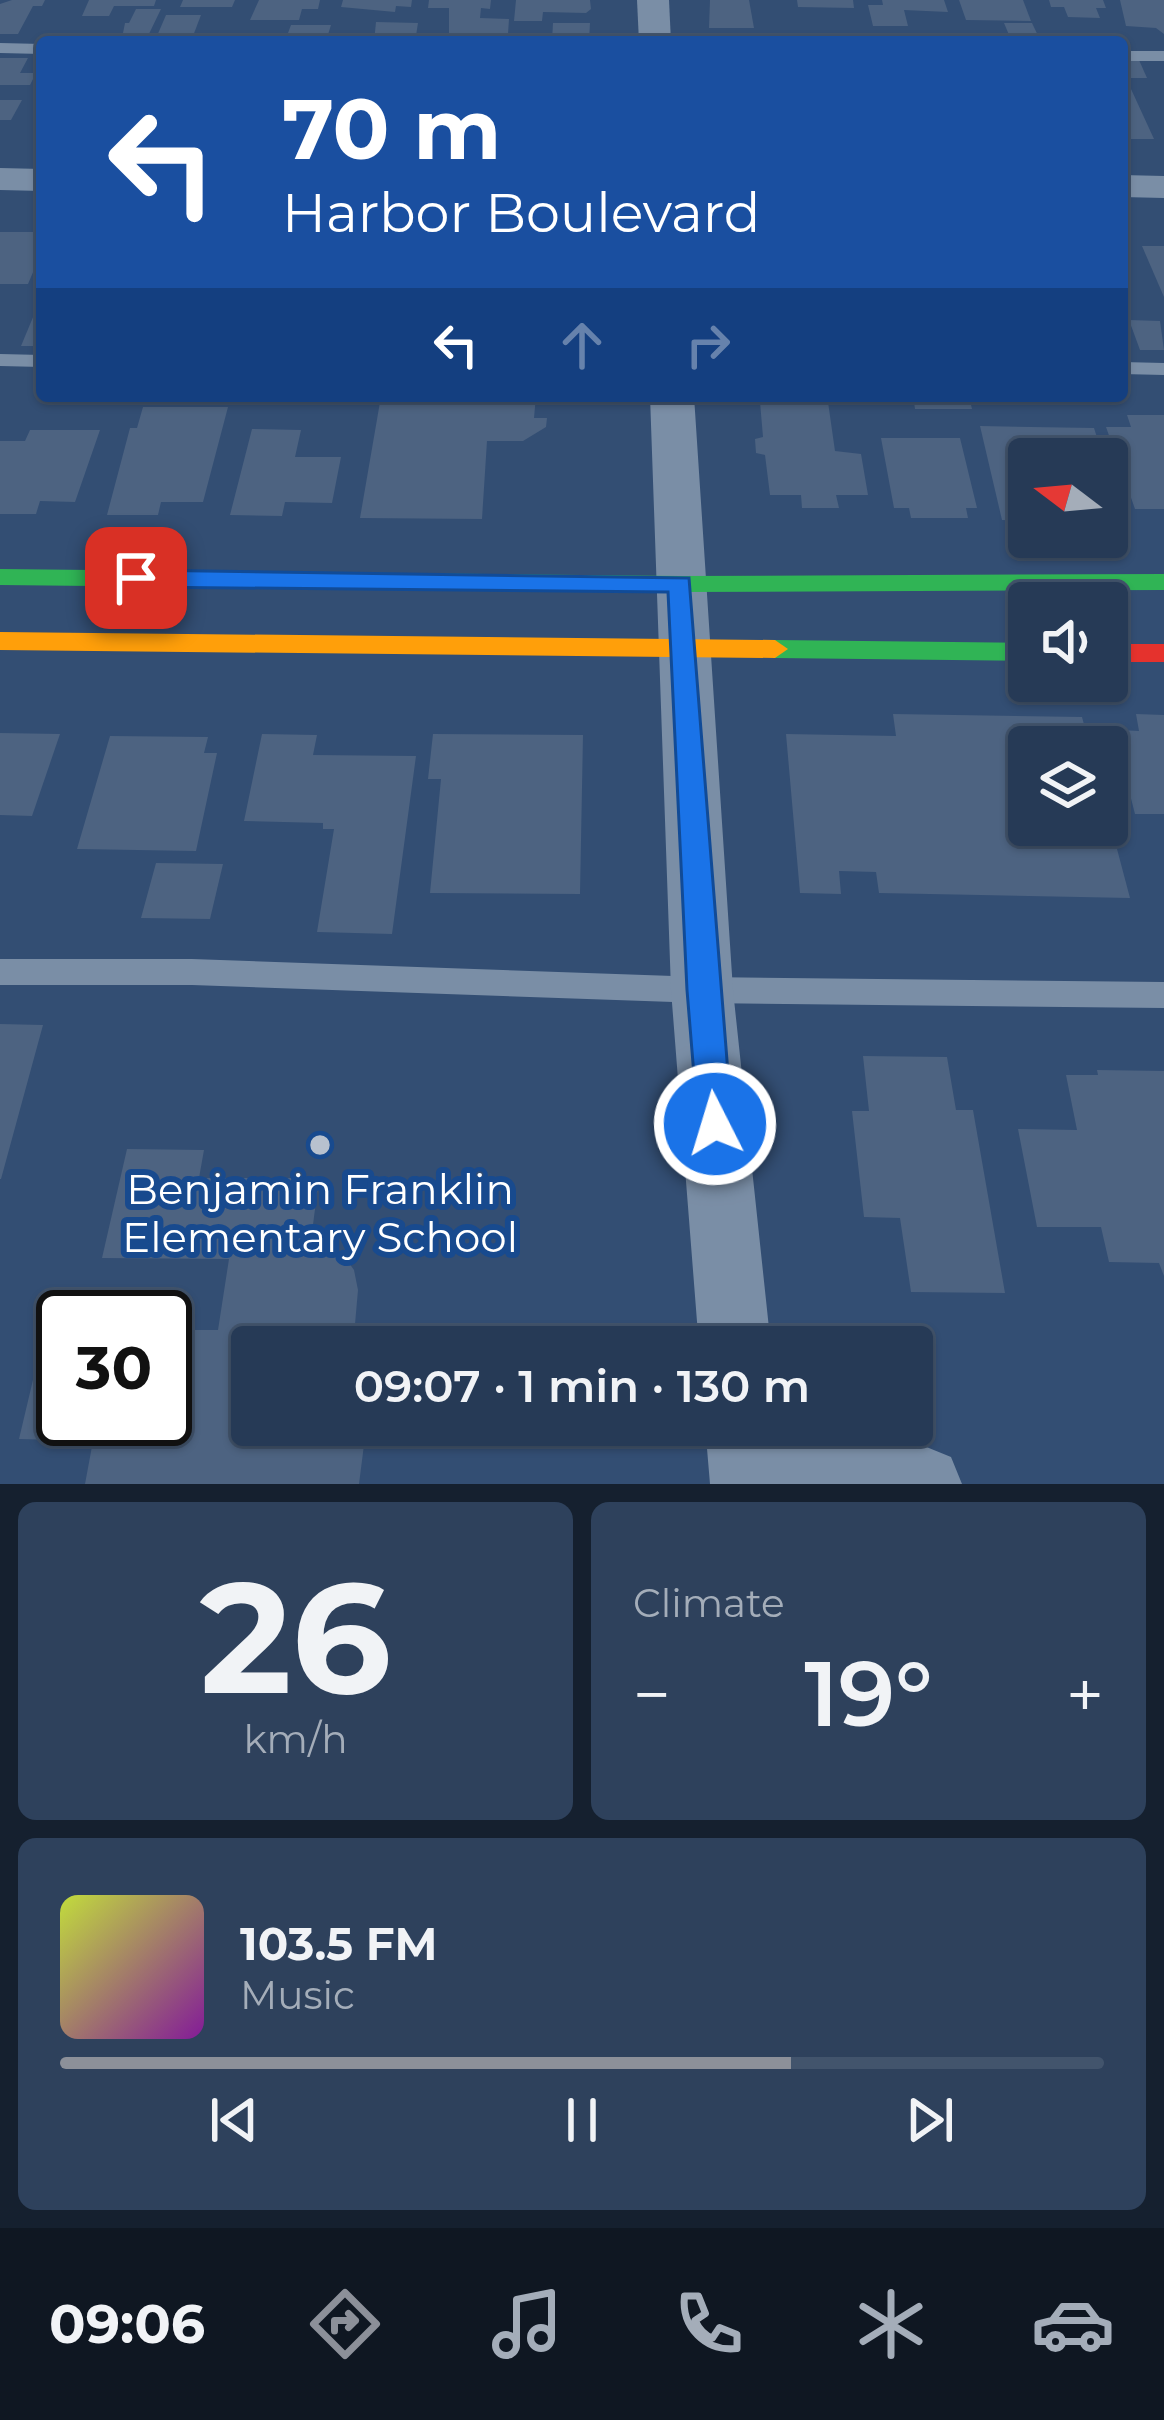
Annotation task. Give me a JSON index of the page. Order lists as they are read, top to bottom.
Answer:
{
  "places": ["Benjamin Franklin Elementary School"],
  "north": "left",
  "page": {
    "turn": ["70 m", "Harbor Boulevard"],
    "limit": "30",
    "trip": "09:07 · 1 min · 130 m",
    "tile": [
      ["26", "km/h"],
      "Climate"
    ],
    "heat": ["−", "19°", "+"],
    "song": ["103.5 FM", "Music"],
    "tabs": "09:06"
  }
}
